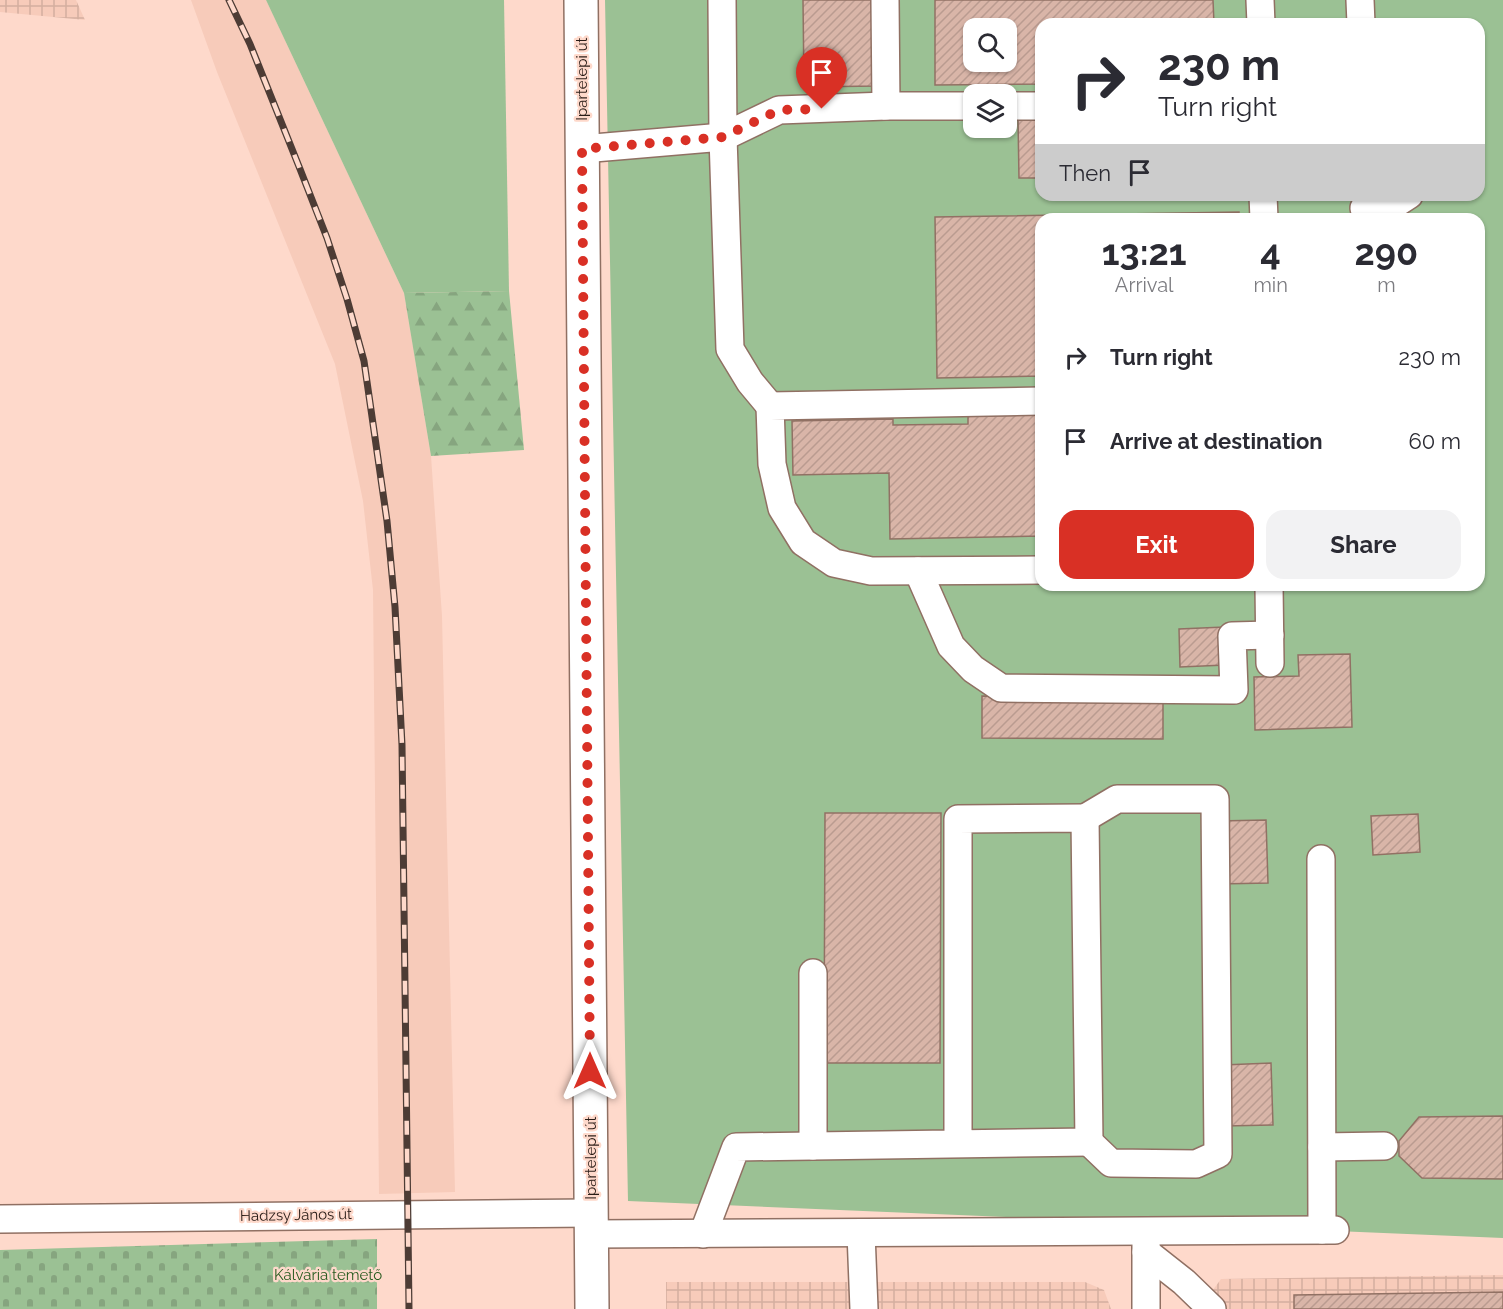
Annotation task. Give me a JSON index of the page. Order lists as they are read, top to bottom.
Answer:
{
  "streets": {
    "main road": ["Ipartelepi út"],
    "street": ["Hadzsy János út"]
  },
  "crossings": [
    ["Ipartelepi út", "Hadzsy János út"]
  ],
  "parks": ["Kálvária temető"],
  "page": {
    "turn": ["230 m", "Turn right"],
    "then": "Then",
    "eta": [
      "13:21",
      "Arrival",
      "4",
      "min",
      "290",
      "m"
    ],
    "list": [
      {
        "name": "Turn right",
        "value": "230 m"
      },
      {
        "name": "Arrive at destination",
        "value": "60 m"
      }
    ],
    "buttons": ["Exit", "Share"]
  }
}
